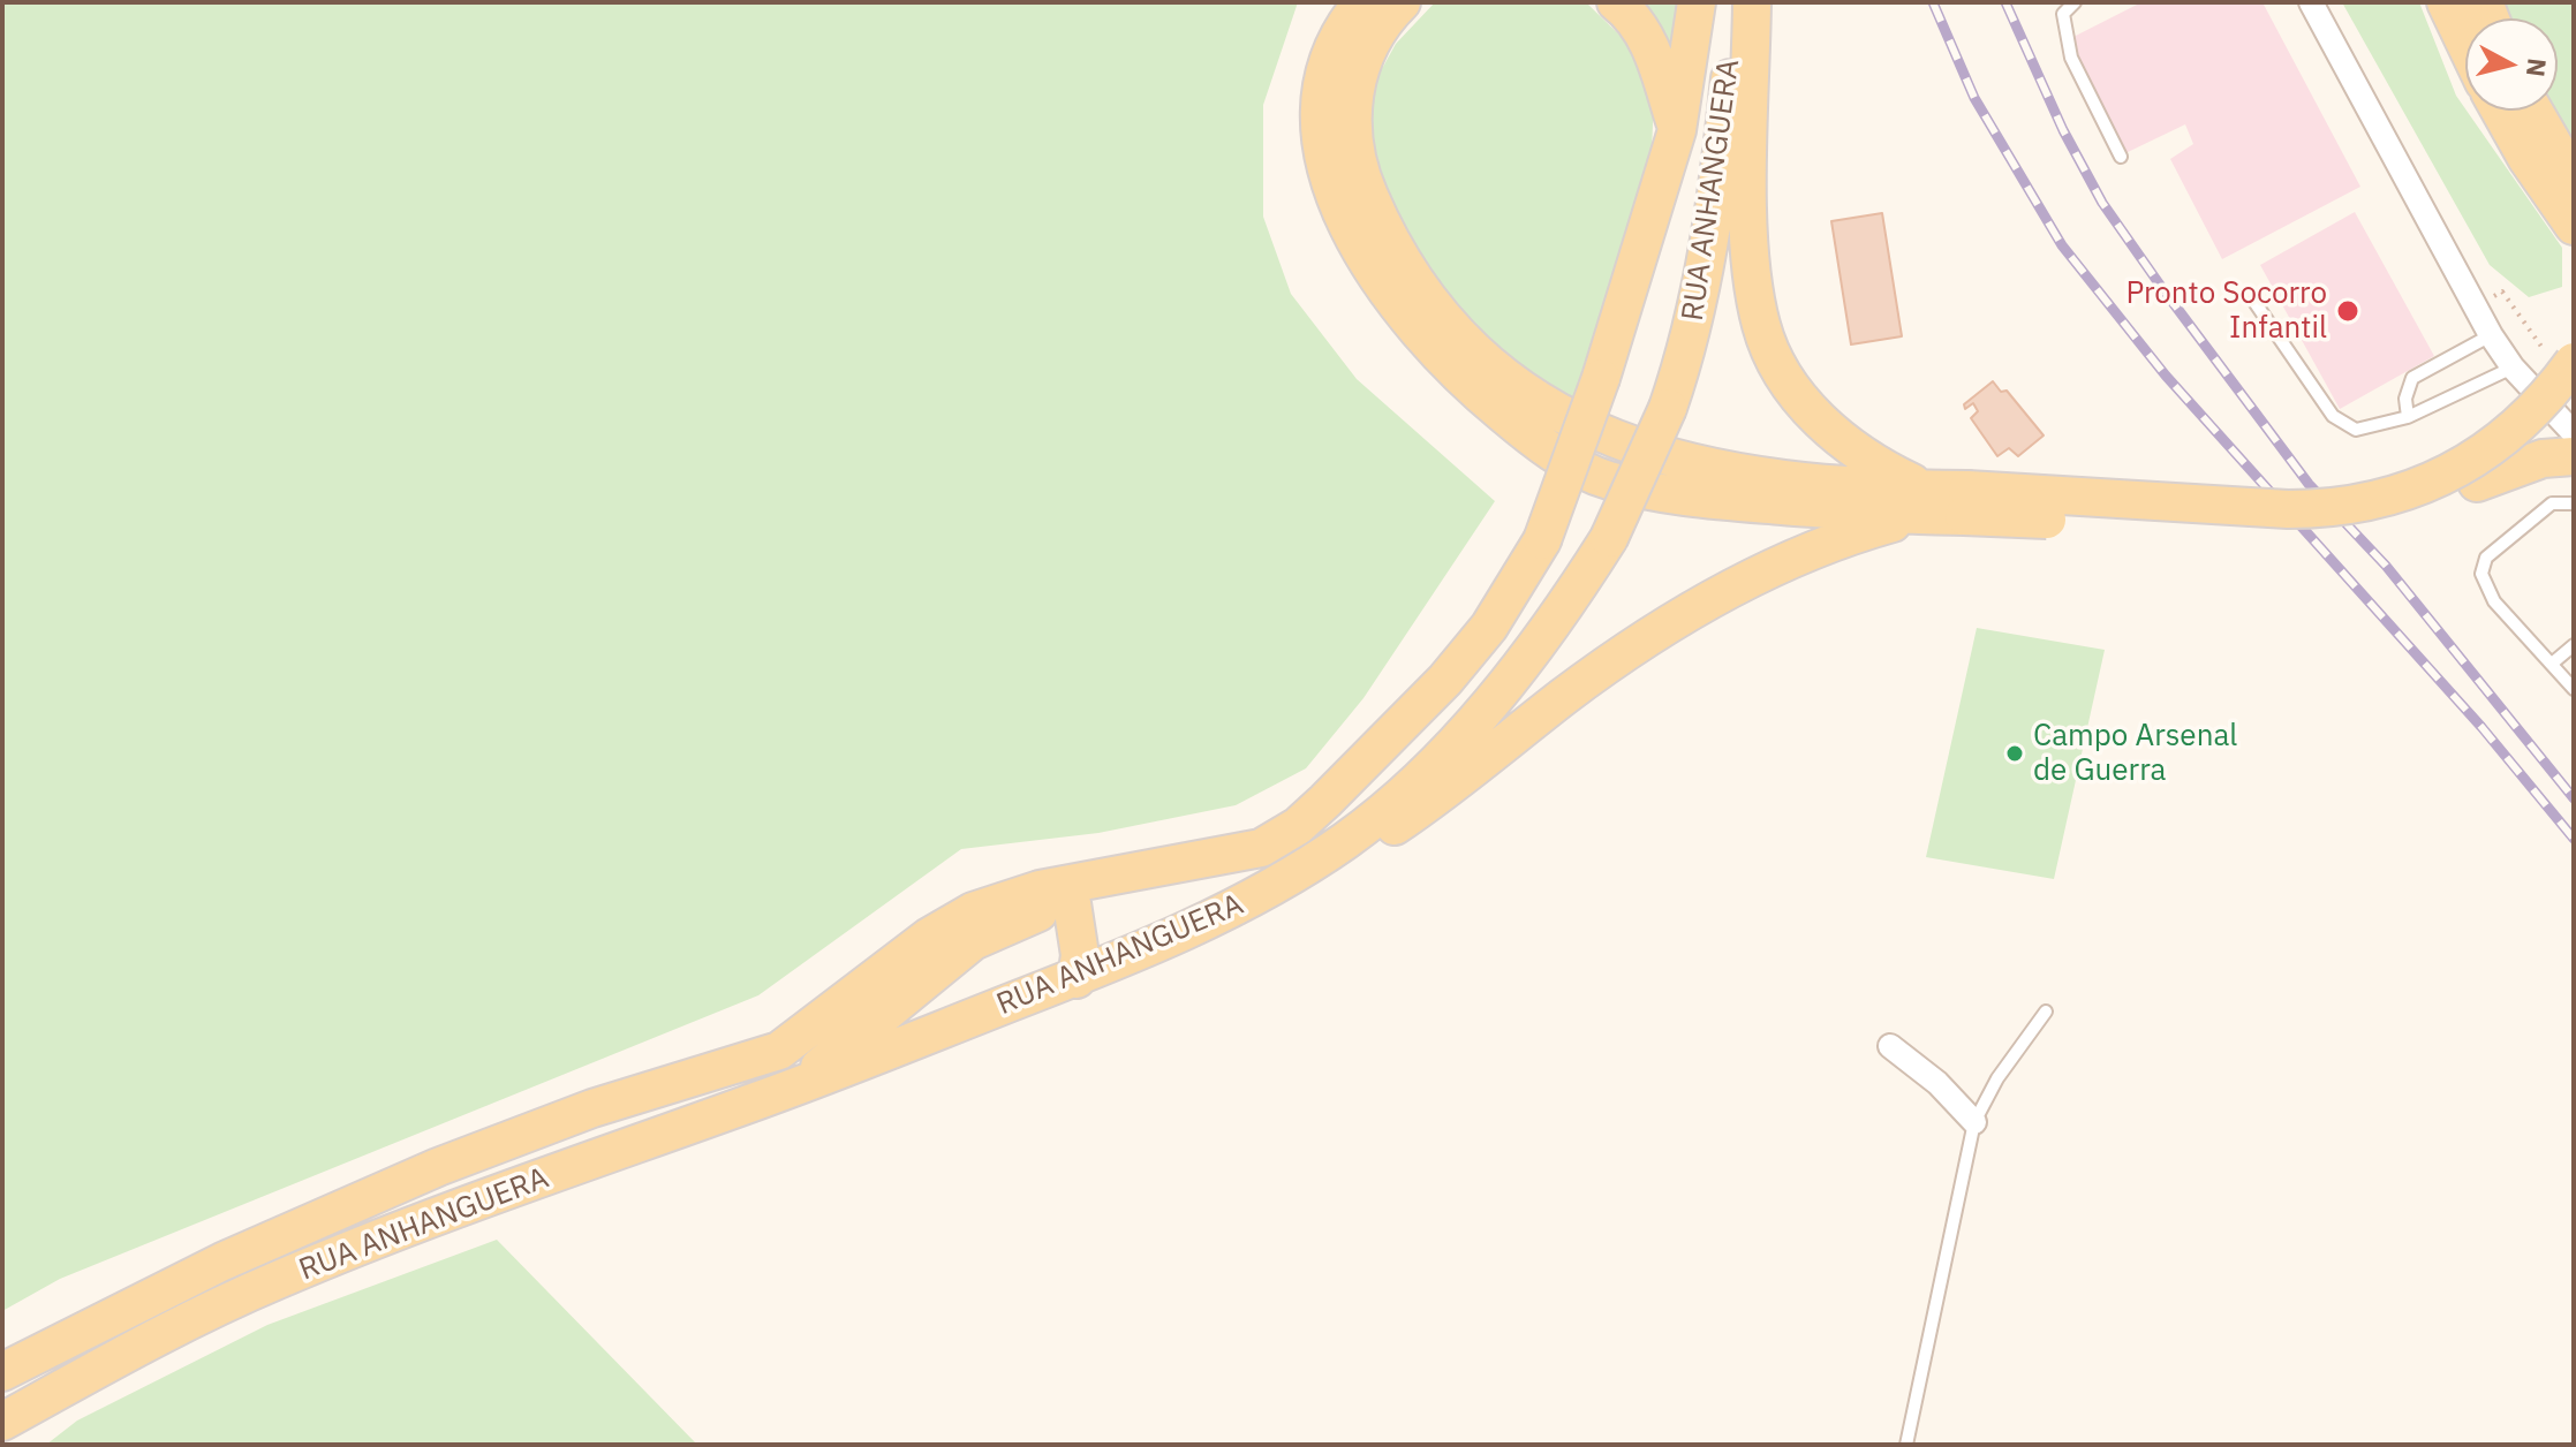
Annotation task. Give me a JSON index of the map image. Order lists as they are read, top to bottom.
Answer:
{
  "streets": {
    "main road": ["RUA ANHANGUERA"]
  },
  "places": ["Pronto Socorro Infantil", "Campo Arsenal de Guerra"],
  "north": "right"
}
